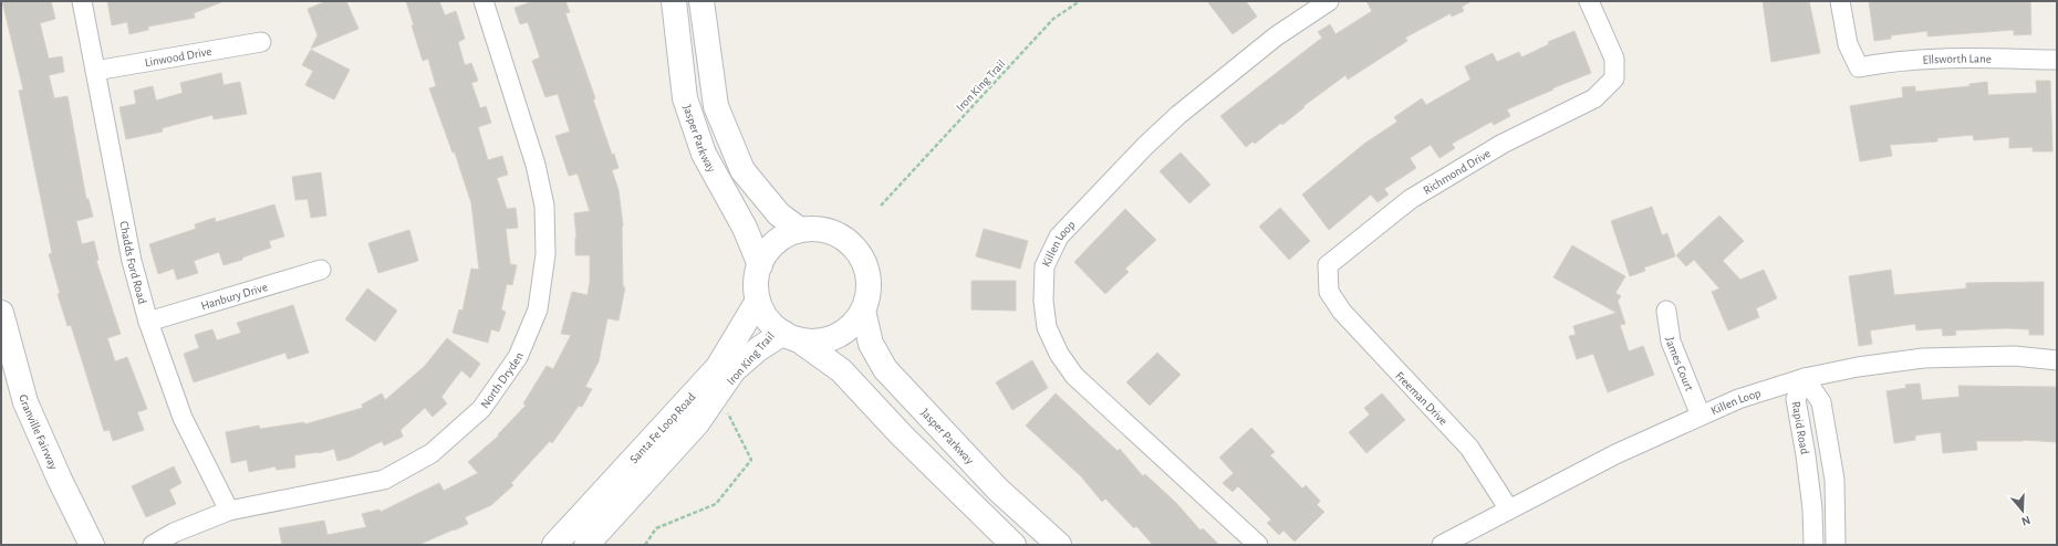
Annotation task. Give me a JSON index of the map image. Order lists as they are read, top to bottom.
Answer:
{
  "streets": {
    "main road": ["Jasper Parkway", "Santa Fe Loop Road", "Granville Fairway"],
    "street": [
      "Linwood Drive",
      "Ellsworth Lane",
      "Richmond Drive",
      "Killen Loop",
      "Chadds Ford Road",
      "Hanbury Drive",
      "James Court",
      "North Dryden",
      "Freeman Drive",
      "Rapid Road"
    ],
    "path": ["Iron King Trail"]
  },
  "crossings": [
    ["Linwood Drive", "Chadds Ford Road"],
    ["Jasper Parkway", "Santa Fe Loop Road"],
    ["Richmond Drive", "Freeman Drive"],
    ["Killen Loop", "James Court"],
    ["Killen Loop", "Freeman Drive"],
    ["Killen Loop", "Rapid Road"],
    ["Chadds Ford Road", "Hanbury Drive"],
    ["Chadds Ford Road", "North Dryden"]
  ],
  "north": "bottom"
}
